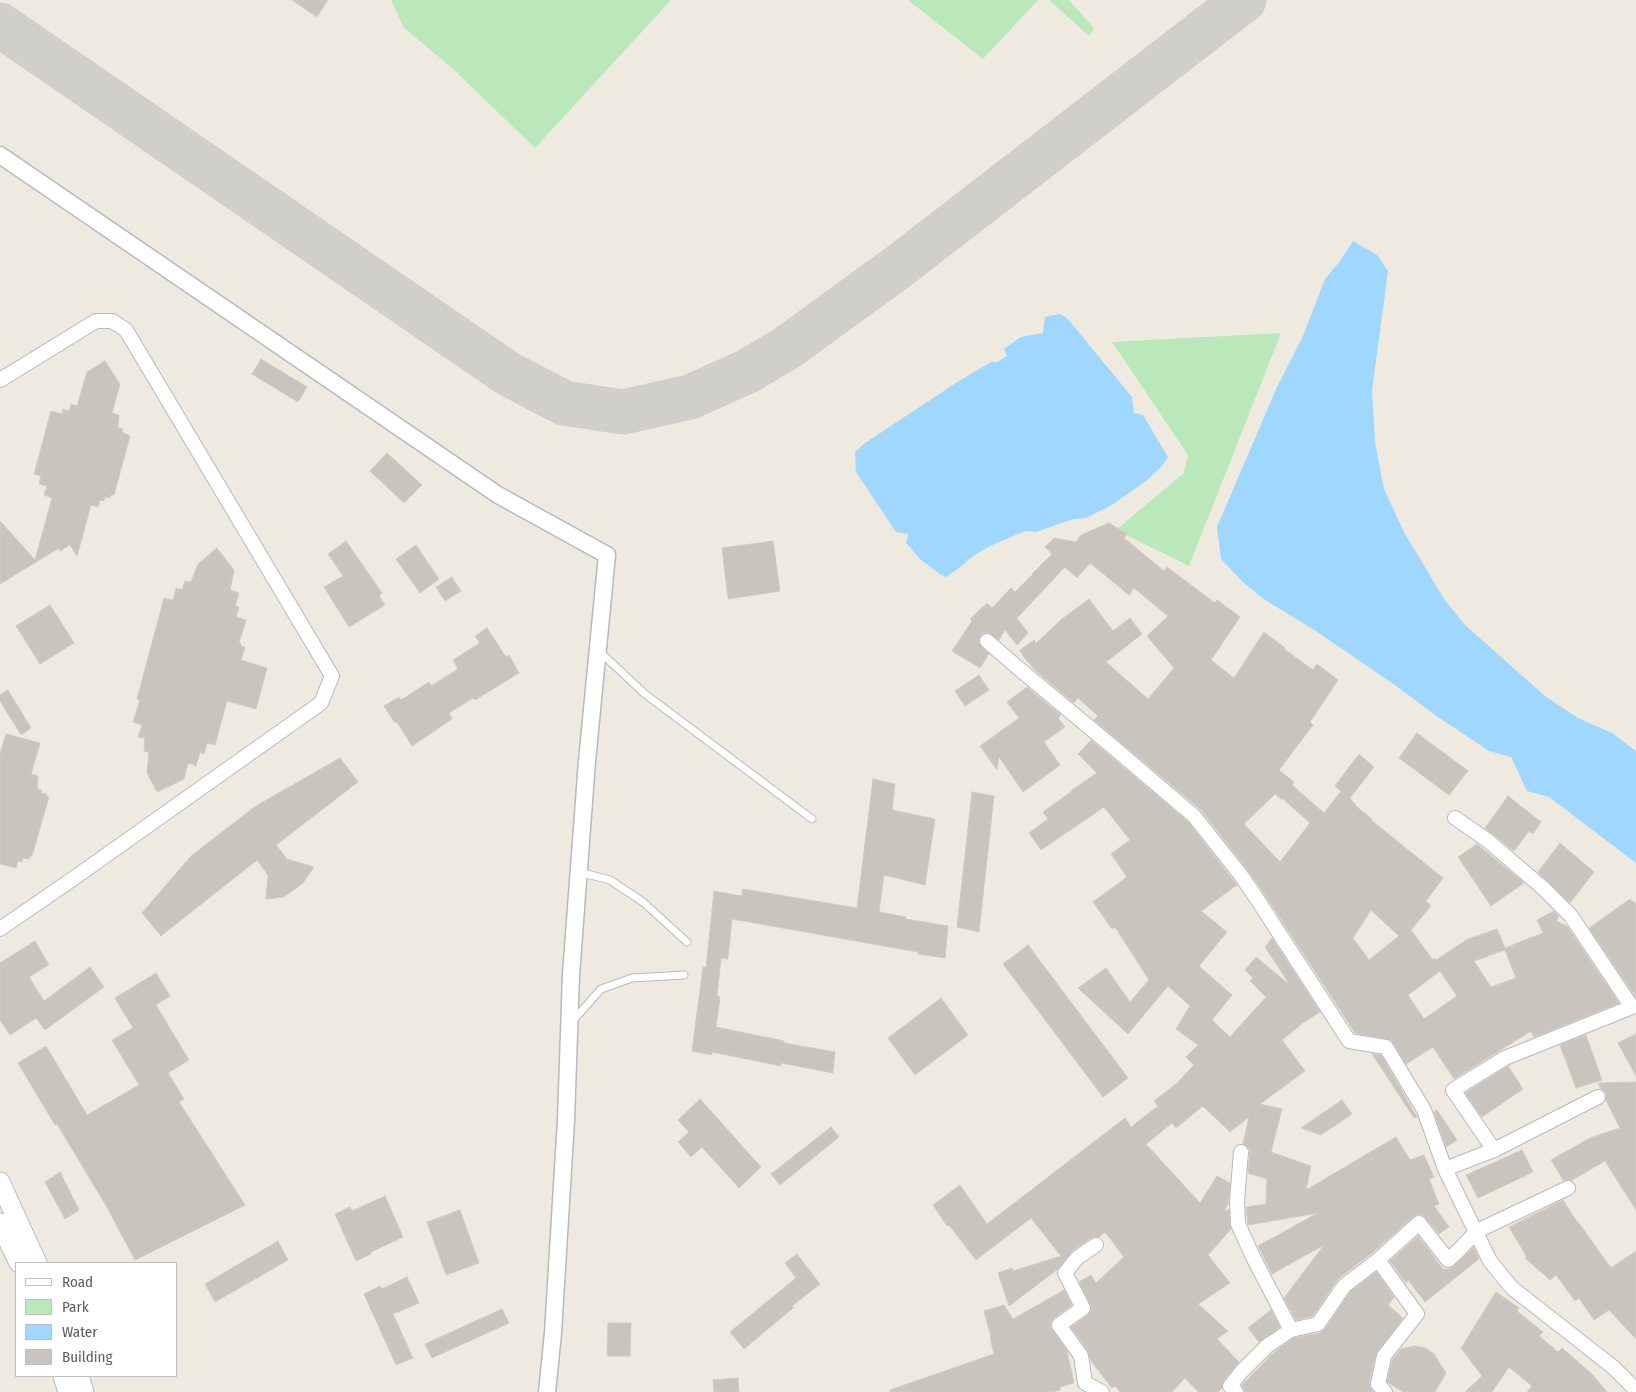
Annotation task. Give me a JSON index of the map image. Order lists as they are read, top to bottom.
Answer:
{
  "legend": [
    "Road",
    "Park",
    "Water",
    "Building"
  ]
}
